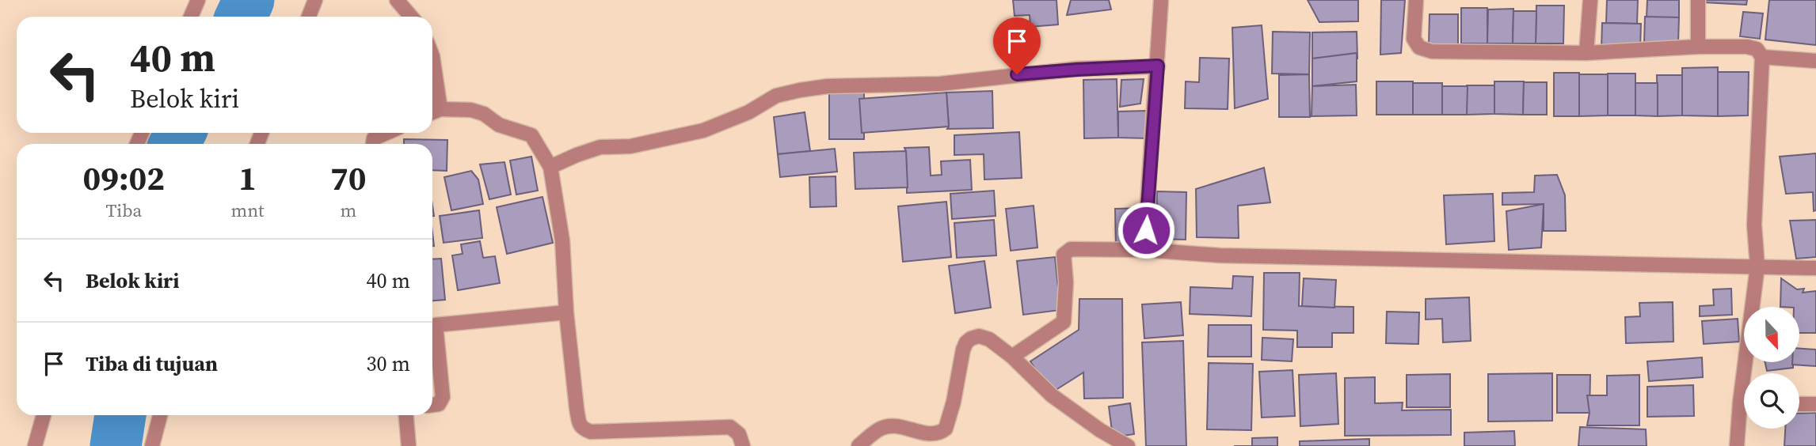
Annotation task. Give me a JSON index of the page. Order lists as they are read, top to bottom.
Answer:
{
  "north": "bottom",
  "page": {
    "turn": ["40 m", "Belok kiri"],
    "eta": [
      "09:02",
      "Tiba",
      "1",
      "mnt",
      "70",
      "m"
    ],
    "list": [
      {
        "name": "Belok kiri",
        "value": "40 m"
      },
      {
        "name": "Tiba di tujuan",
        "value": "30 m"
      }
    ]
  }
}
